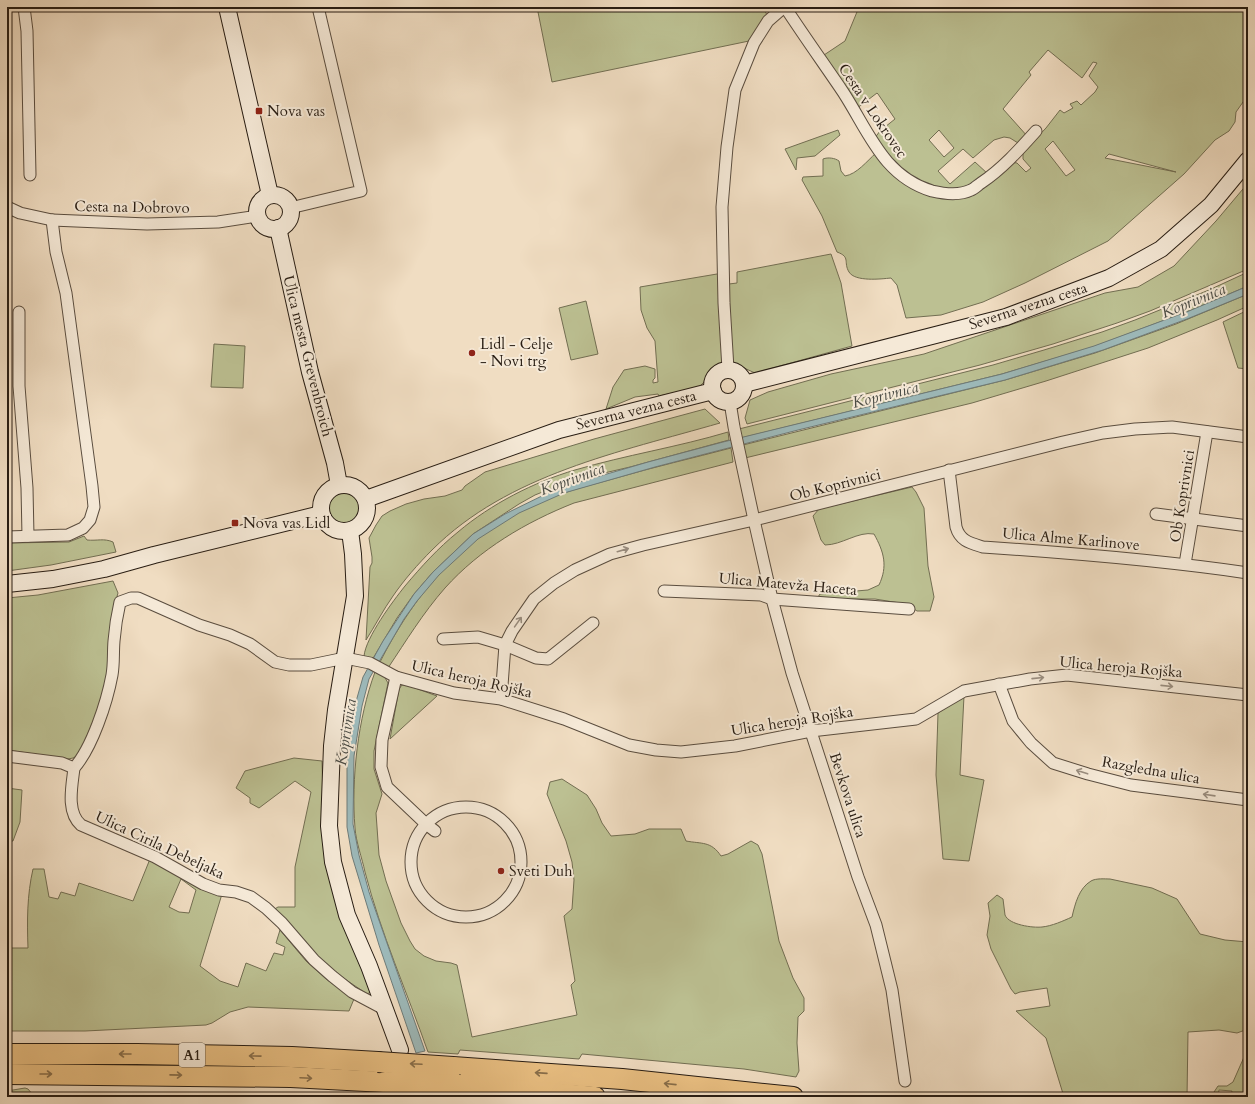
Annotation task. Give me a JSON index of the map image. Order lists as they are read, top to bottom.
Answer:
{
  "streets": {
    "highway": ["A1"],
    "street": [
      "Cesta v Lokrovec",
      "Cesta na Dobrovo",
      "Severna vezna cesta",
      "Ulica mesta Grevenbroich",
      "Ob Koprivnici",
      "Ulica Alme Karlinove",
      "Ulica Matevža Haceta",
      "Ulica heroja Rojška",
      "Razgledna ulica",
      "Bevkova ulica",
      "Ulica Cirila Debeljaka"
    ]
  },
  "crossings": [
    ["Cesta na Dobrovo", "Ulica mesta Grevenbroich"],
    ["Severna vezna cesta", "Ulica mesta Grevenbroich"],
    ["Ob Koprivnici", "Ulica Alme Karlinove"],
    ["Ob Koprivnici", "Ulica heroja Rojška"],
    ["Ob Koprivnici", "Bevkova ulica"],
    ["Ulica Matevža Haceta", "Bevkova ulica"],
    ["Ulica heroja Rojška", "Razgledna ulica"],
    ["Ulica heroja Rojška", "Bevkova ulica"]
  ],
  "one_way": ["Razgledna ulica"],
  "water": ["Koprivnica"],
  "places": {
    "transit": ["Nova vas", "Nova vas Lidl"],
    "other": ["Lidl - Celje - Novi trg", "Sveti Duh"]
  }
}
